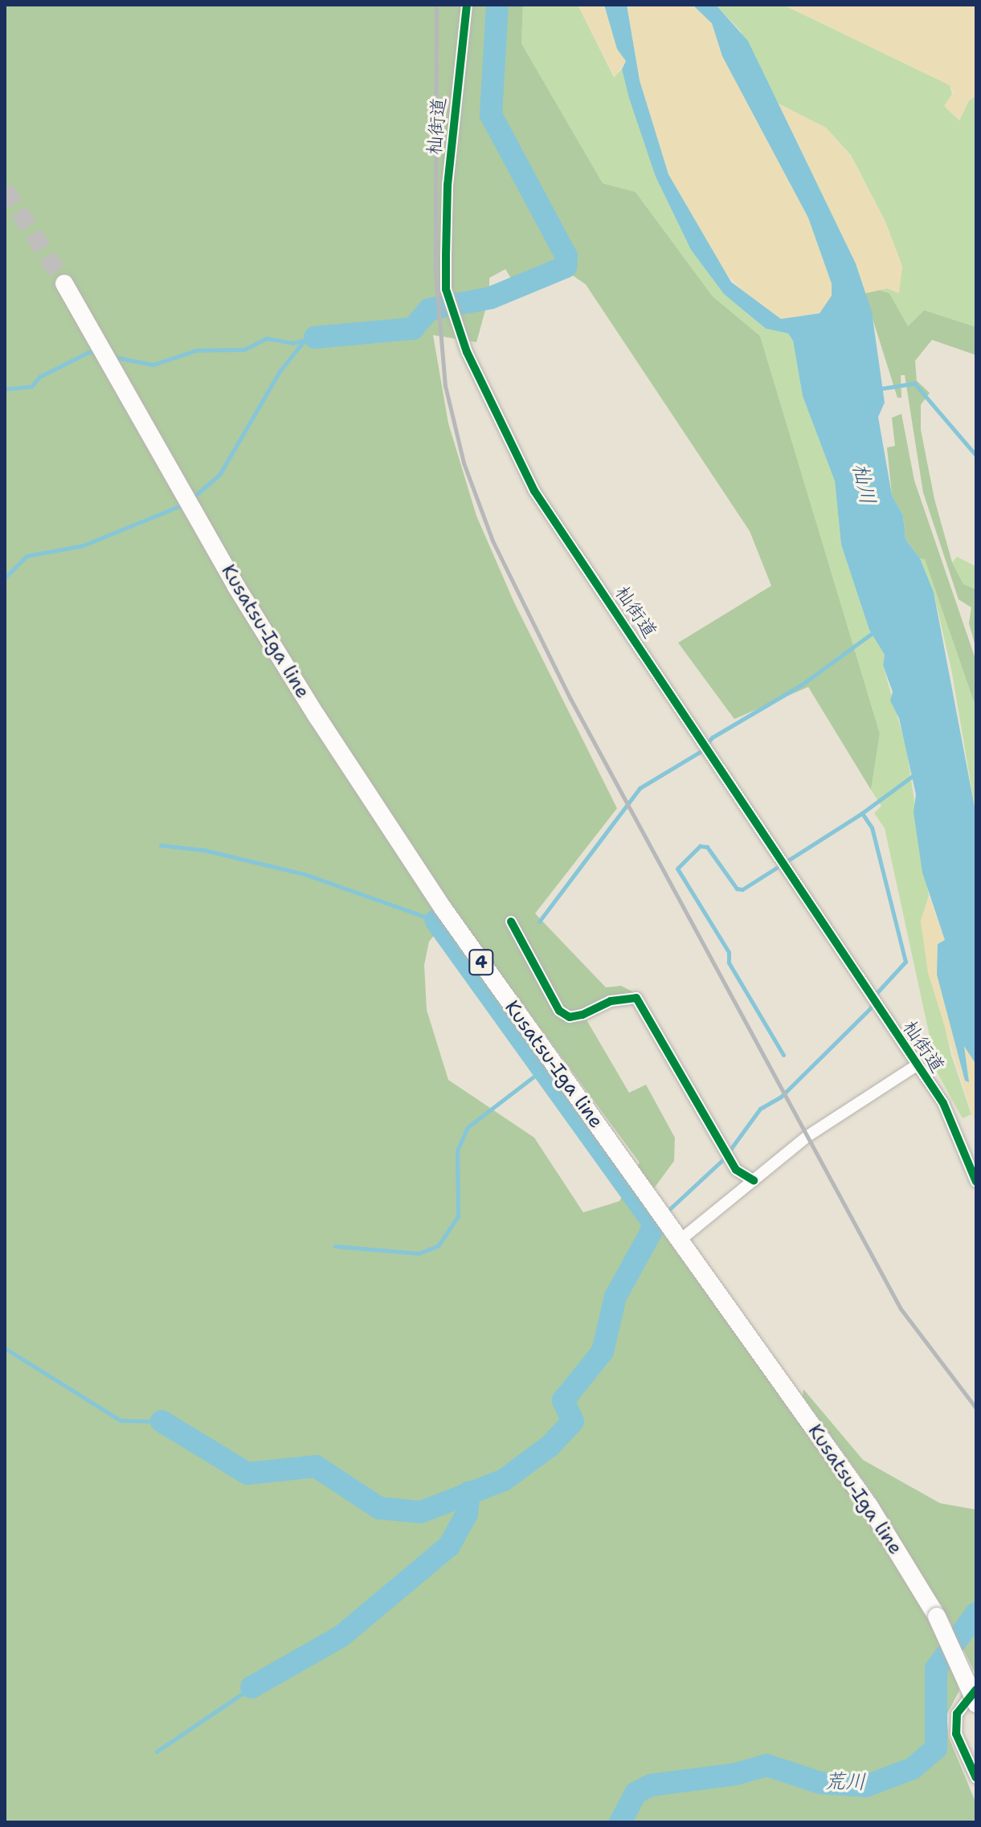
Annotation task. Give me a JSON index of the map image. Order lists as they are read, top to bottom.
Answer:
{
  "streets": {
    "main road": ["Kusatsu-Iga line", "4"],
    "street": ["杣街道"]
  },
  "water": ["杣川", "荒川"]
}
